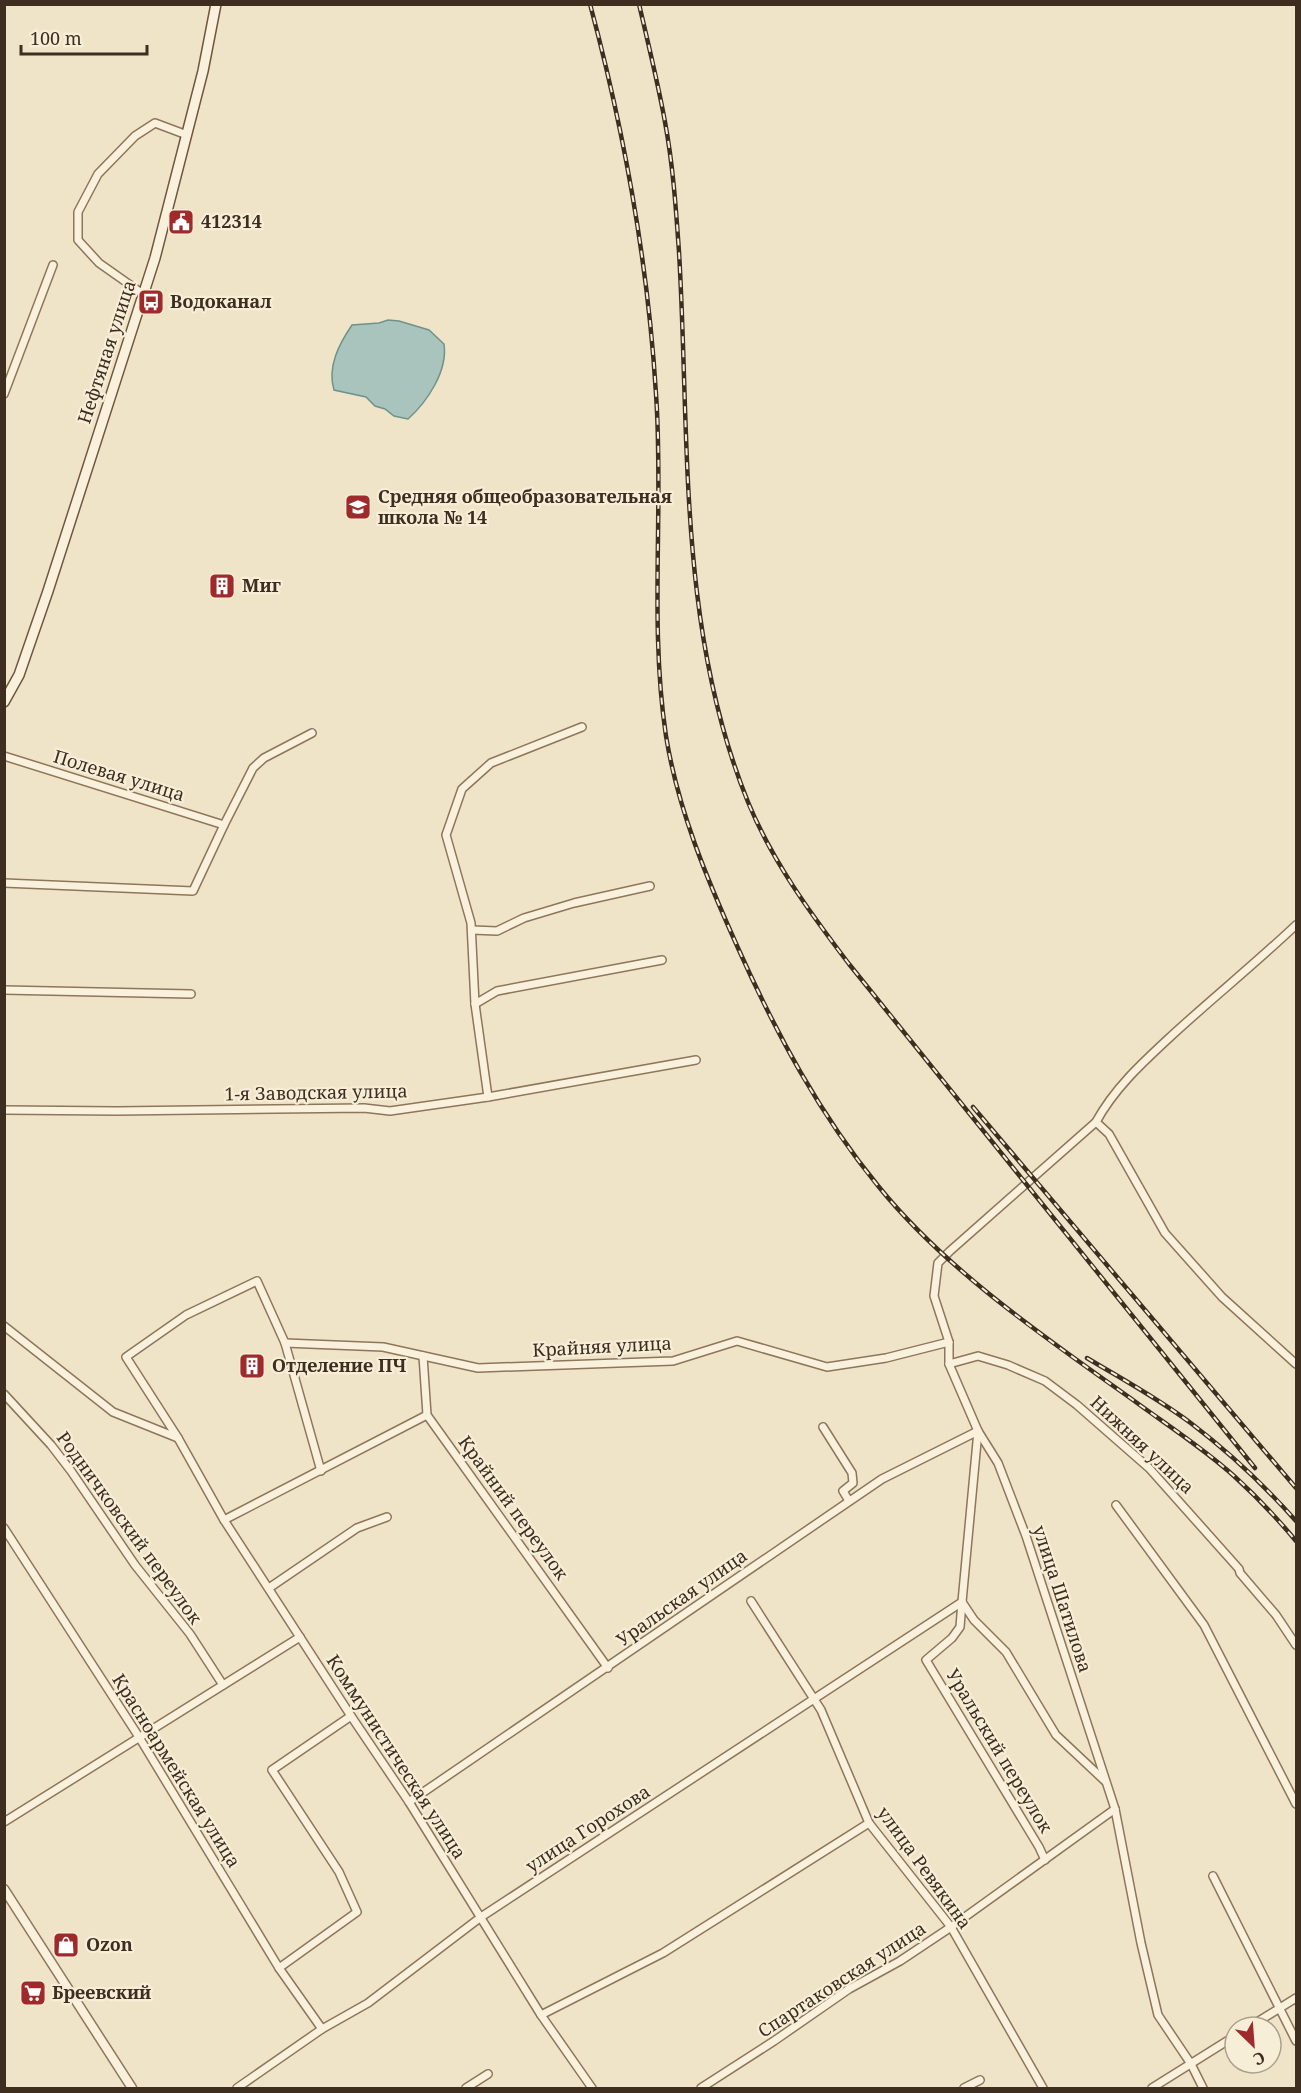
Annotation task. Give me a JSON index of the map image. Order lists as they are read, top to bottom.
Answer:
{
  "streets": {
    "main road": ["Нефтяная улица"],
    "street": [
      "Полевая улица",
      "1-я Заводская улица",
      "Крайняя улица",
      "Нижняя улица",
      "Крайний переулок",
      "Родничковский переулок",
      "Уральская улица",
      "улица Шатилова",
      "Уральский переулок",
      "Коммунистическая улица",
      "Красноармейская улица",
      "улица Горохова",
      "улица Ревякина",
      "Спартаковская улица"
    ]
  },
  "crossings": [
    ["Крайняя улица", "Коммунистическая улица"],
    ["Нижняя улица", "улица Шатилова"],
    ["Крайний переулок", "Уральская улица"],
    ["Уральская улица", "улица Шатилова"],
    ["Уральская улица", "Коммунистическая улица"],
    ["улица Шатилова", "Уральский переулок"],
    ["улица Шатилова", "улица Горохова"],
    ["улица Шатилова", "Спартаковская улица"],
    ["Уральский переулок", "улица Горохова"],
    ["Уральский переулок", "Спартаковская улица"],
    ["Коммунистическая улица", "улица Горохова"],
    ["Красноармейская улица", "улица Горохова"],
    ["улица Горохова", "улица Ревякина"],
    ["улица Ревякина", "Спартаковская улица"]
  ],
  "places": {
    "public building": ["412314"],
    "bus stop": ["Водоканал"],
    "school or university": ["Средняя общеобразовательная школа № 14"],
    "building": ["Миг", "Отделение ПЧ"],
    "shop": ["Ozon"],
    "supermarket": ["Бреевский"]
  },
  "scale_bar": "100 m",
  "north": "bottom right"
}
